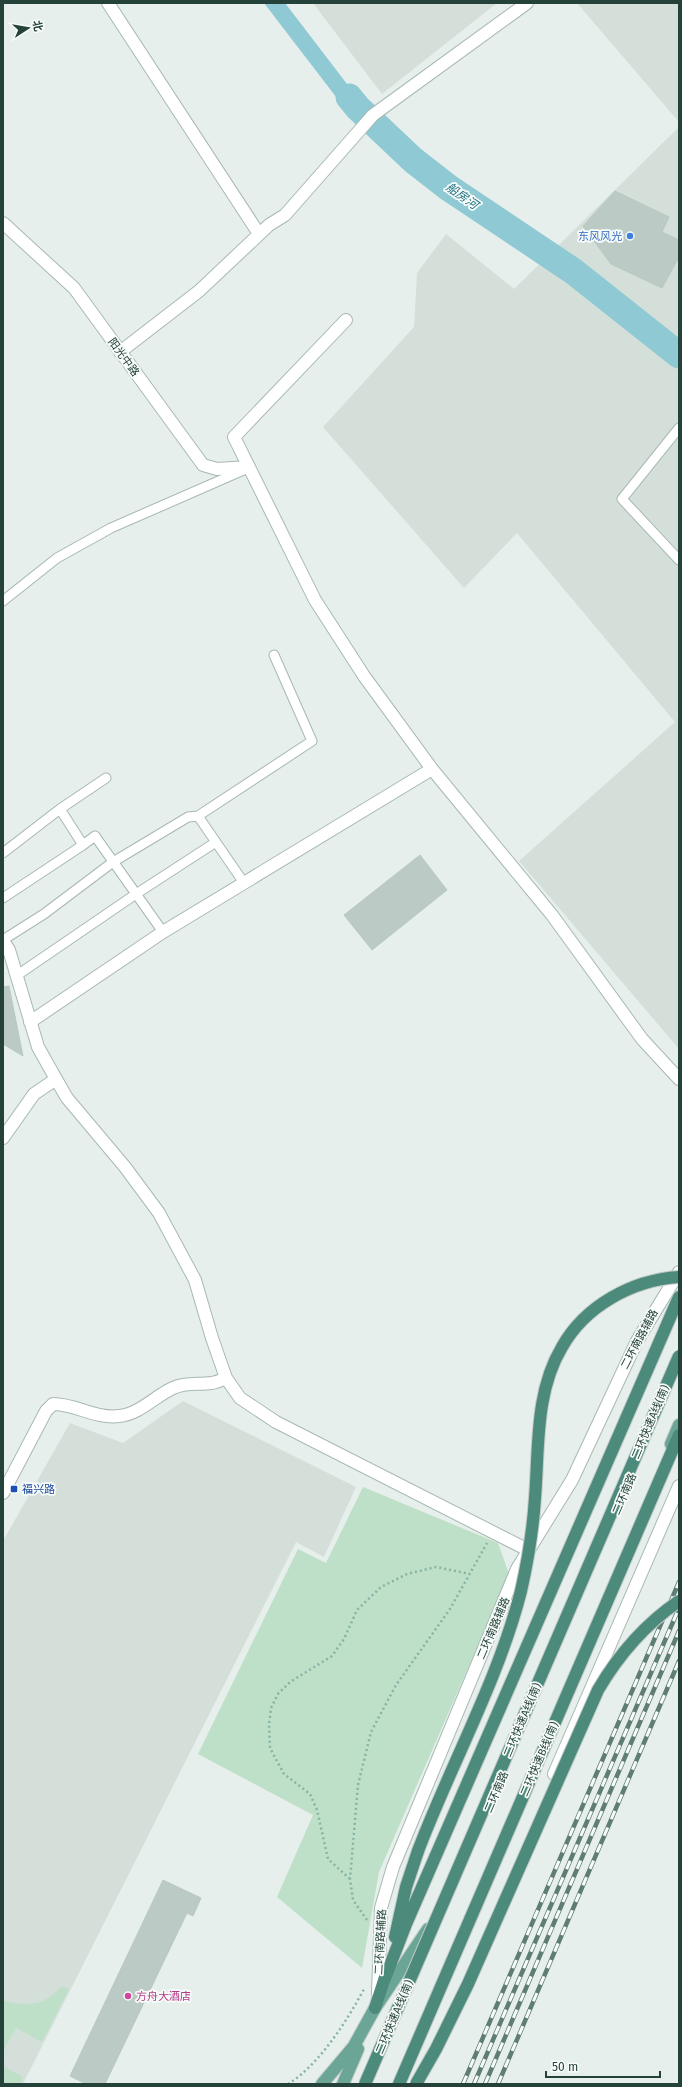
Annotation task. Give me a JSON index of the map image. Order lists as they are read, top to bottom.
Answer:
{
  "streets": {
    "highway": ["二环快速A线(南)", "二环快速B线(南)"],
    "main road": ["二环南路"],
    "street": ["阳光中路", "二环南路辅路"]
  },
  "water": ["船房河"],
  "places": {
    "other": ["东风风光", "方舟大酒店"],
    "transit": ["福兴路"]
  },
  "scale_bar": "50 m",
  "north": "right"
}
